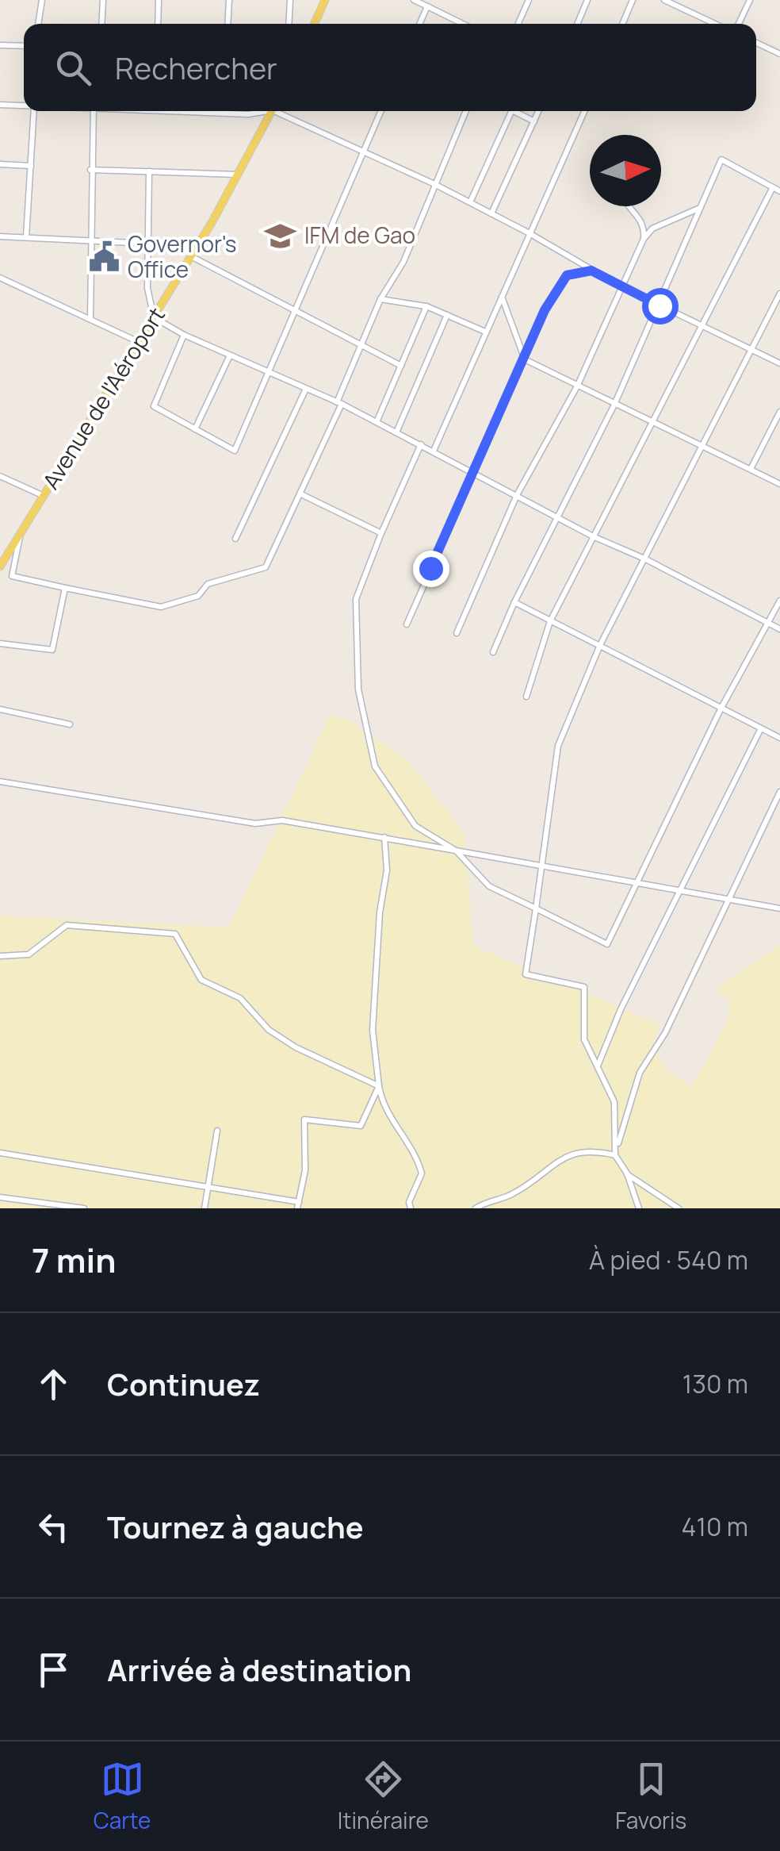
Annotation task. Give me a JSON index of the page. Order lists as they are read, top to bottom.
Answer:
{
  "streets": {
    "main road": ["Avenue de l'Aéroport"]
  },
  "places": {
    "school or university": ["IFM de Gao"],
    "public building": ["Governor's Office"]
  },
  "north": "right",
  "page": {
    "search": "Rechercher",
    "heading": ["7 min", "À pied · 540 m"],
    "list": [
      ["Continuez", "130 m"],
      ["Tournez à gauche", "410 m"],
      "Arrivée à destination"
    ],
    "nav": ["Carte", "Itinéraire", "Favoris"]
  }
}
